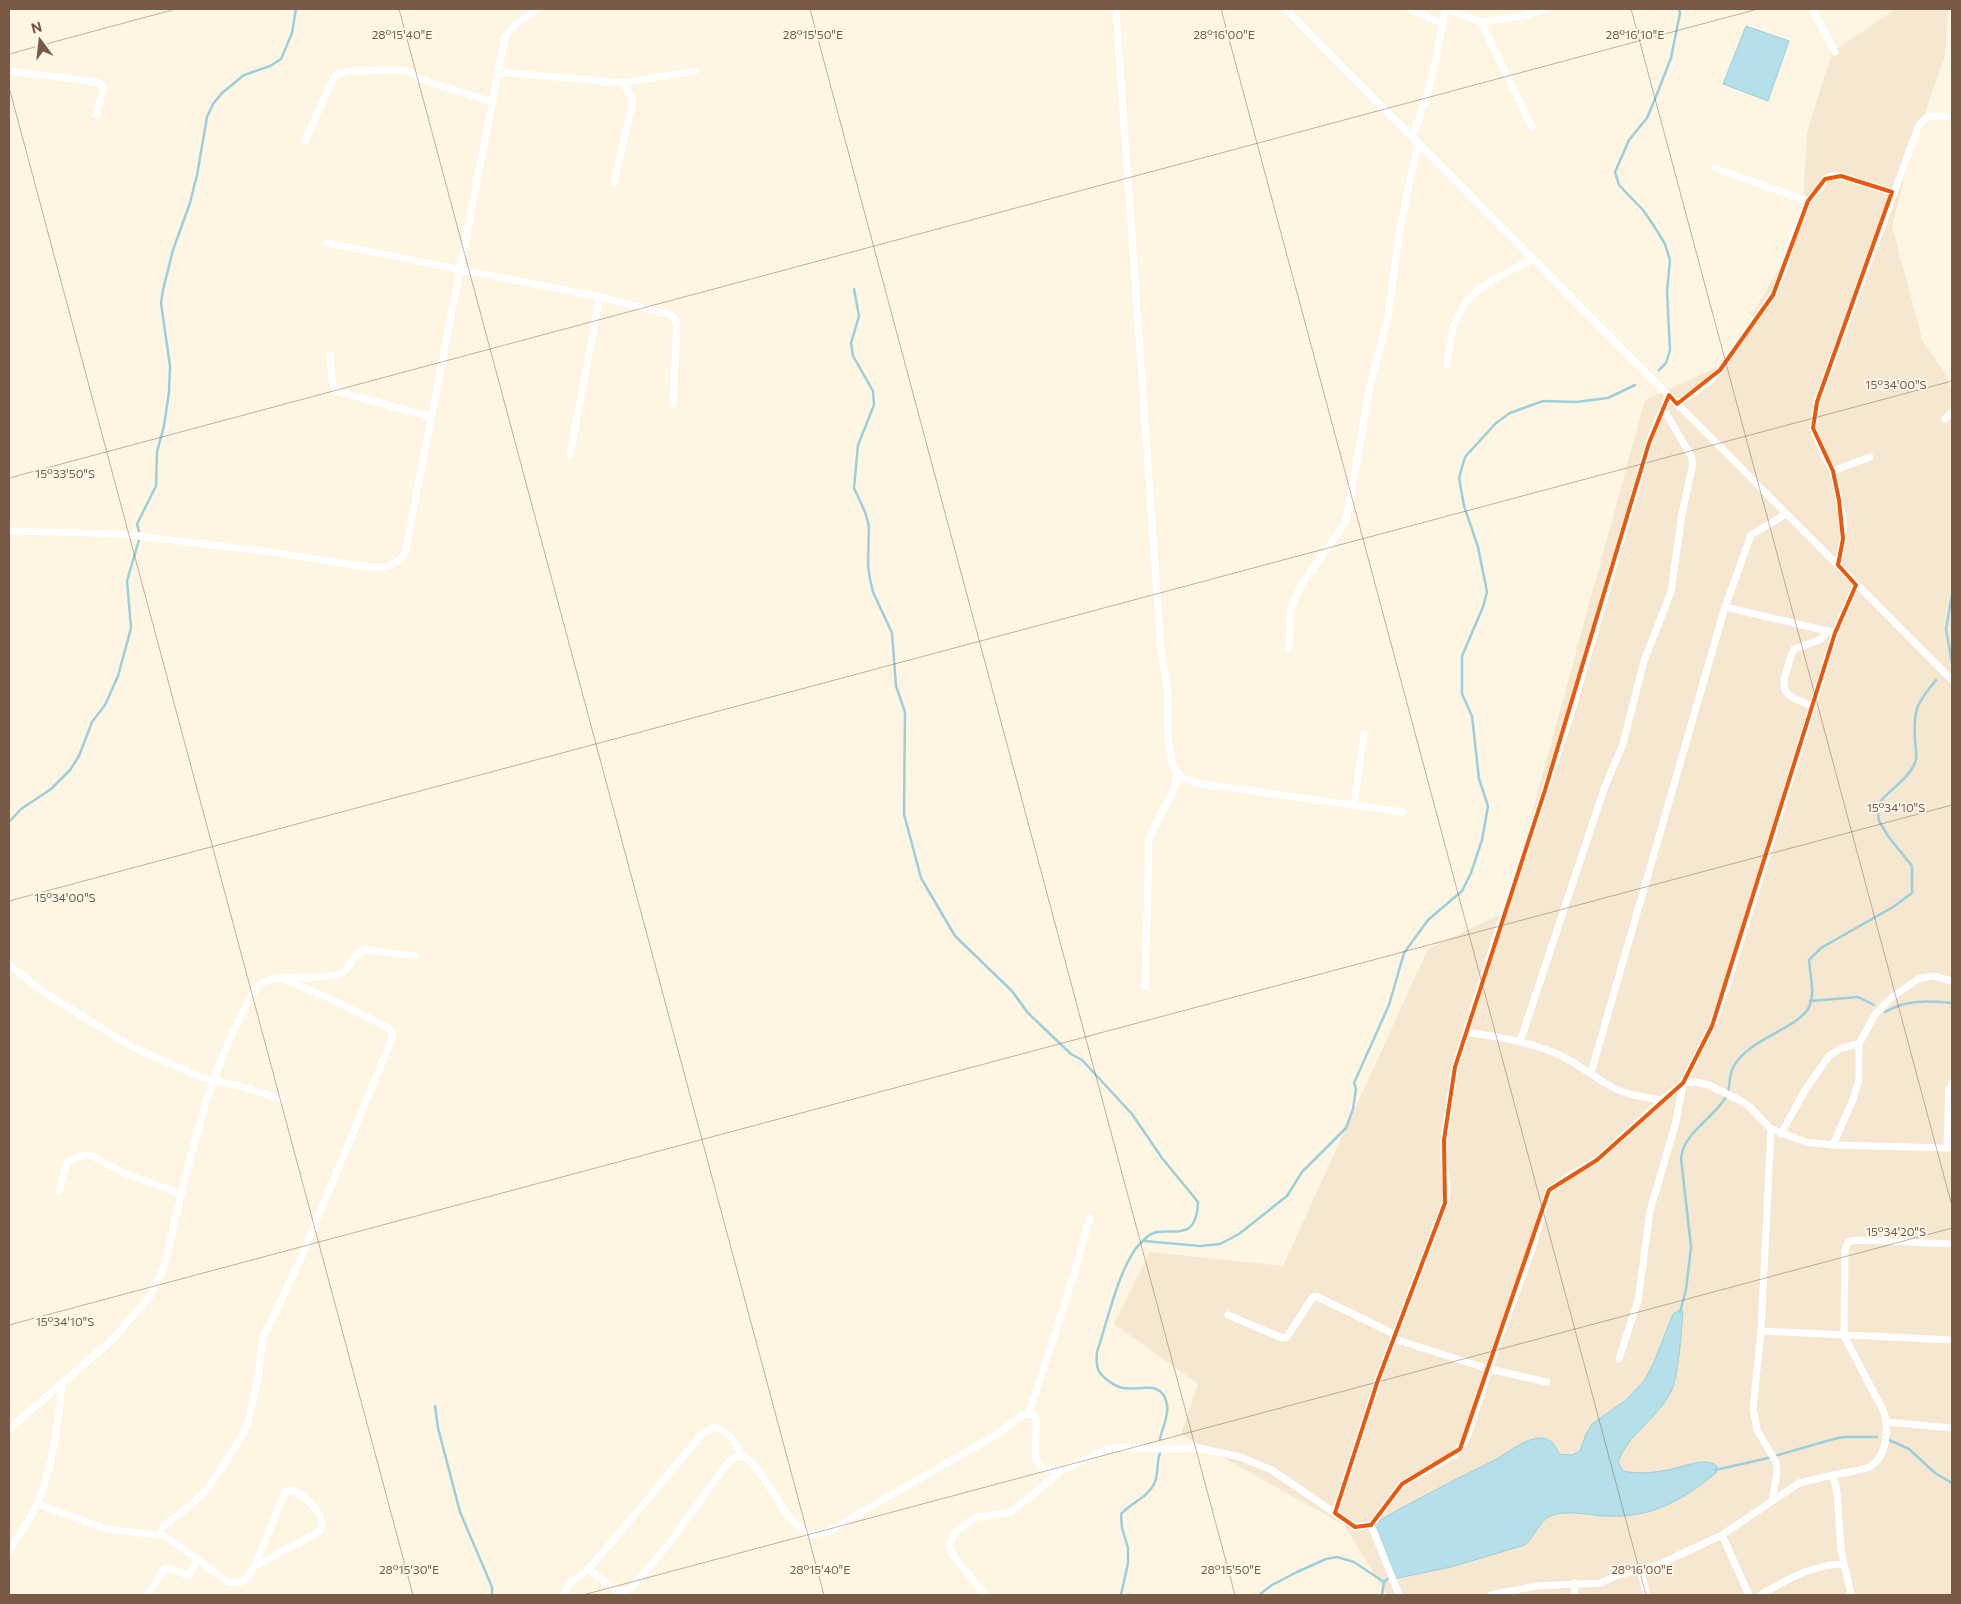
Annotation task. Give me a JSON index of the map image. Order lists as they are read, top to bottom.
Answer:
{
  "north": "top",
  "coordinates": [
    "28°15'40\"E",
    "28°15'50\"E",
    "28°16'00\"E",
    "28°16'10\"E",
    "15°34'00\"S",
    "15°33'50\"S",
    "15°34'10\"S",
    "15°34'20\"S",
    "28°15'30\"E"
  ]
}
